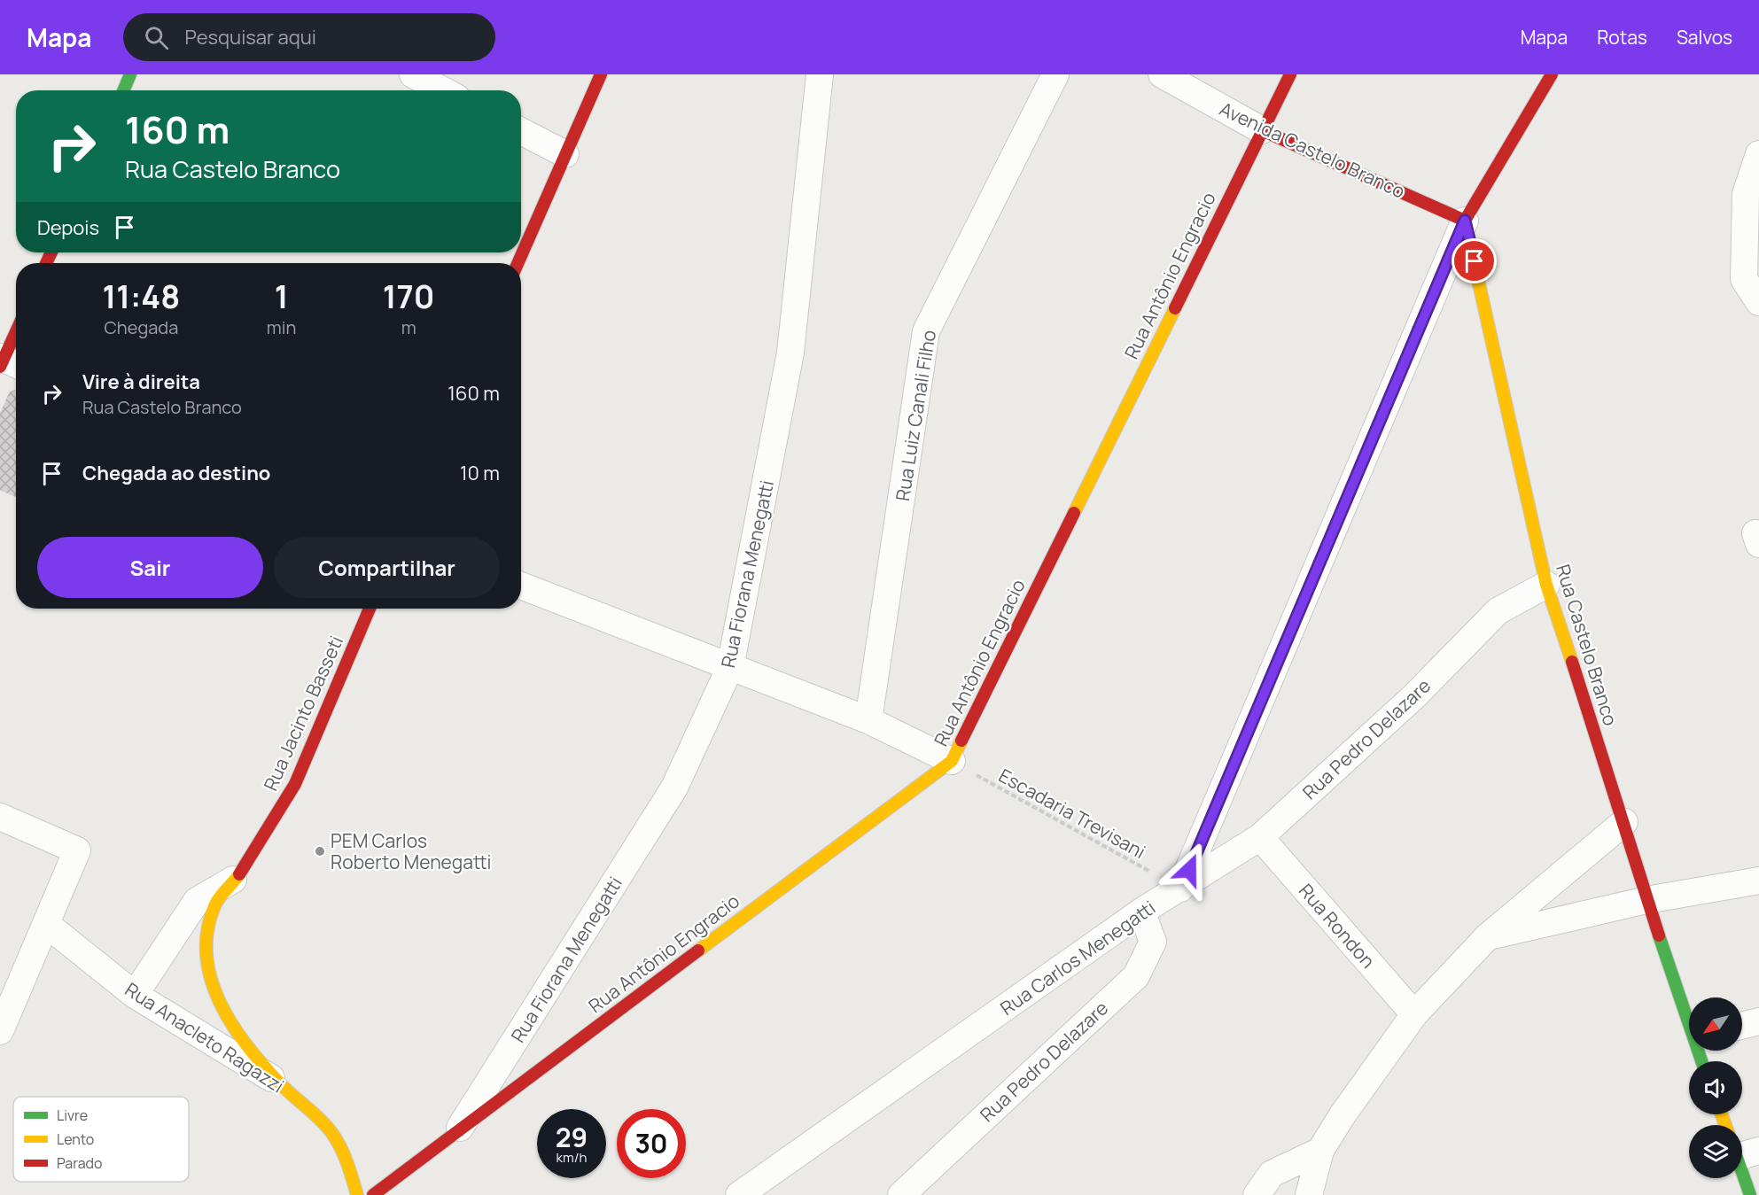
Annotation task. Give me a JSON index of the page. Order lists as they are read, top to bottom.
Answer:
{
  "streets": {
    "street": [
      "Avenida Castelo Branco",
      "Rua Antônio Engracio",
      "Rua Luiz Canali Filho",
      "Rua Fiorana Menegatti",
      "Rua Castelo Branco",
      "Rua Jacinto Basseti",
      "Rua Pedro Delazare",
      "Rua Rondon",
      "Rua Carlos Menegatti",
      "Rua Anacleto Ragazzi"
    ],
    "path": ["Escadaria Trevisani"]
  },
  "crossings": [
    ["Avenida Castelo Branco", "Rua Antônio Engracio"],
    ["Avenida Castelo Branco", "Rua Castelo Branco"],
    ["Rua Antônio Engracio", "Rua Fiorana Menegatti"],
    ["Rua Antônio Engracio", "Escadaria Trevisani"],
    ["Rua Castelo Branco", "Rua Pedro Delazare"],
    ["Rua Jacinto Basseti", "Rua Anacleto Ragazzi"],
    ["Rua Pedro Delazare", "Escadaria Trevisani"],
    ["Rua Pedro Delazare", "Rua Rondon"],
    ["Rua Pedro Delazare", "Rua Carlos Menegatti"],
    ["Escadaria Trevisani", "Rua Carlos Menegatti"]
  ],
  "places": ["PEM Carlos Roberto Menegatti"],
  "legend": ["Livre", "Lento", "Parado"],
  "north": "bottom left",
  "page": {
    "header": "Mapa",
    "search": "Pesquisar aqui",
    "nav": ["Mapa", "Rotas", "Salvos"],
    "turn": ["160 m", "Rua Castelo Branco"],
    "then": "Depois",
    "eta": [
      "11:48",
      "Chegada",
      "1",
      "min",
      "170",
      "m"
    ],
    "list": [
      {
        "name": "Vire à direita",
        "note": "Rua Castelo Branco",
        "value": "160 m"
      },
      {
        "name": "Chegada ao destino",
        "value": "10 m"
      }
    ],
    "buttons": ["Sair", "Compartilhar"],
    "speed": "29 km/h",
    "limit": "30"
  }
}
